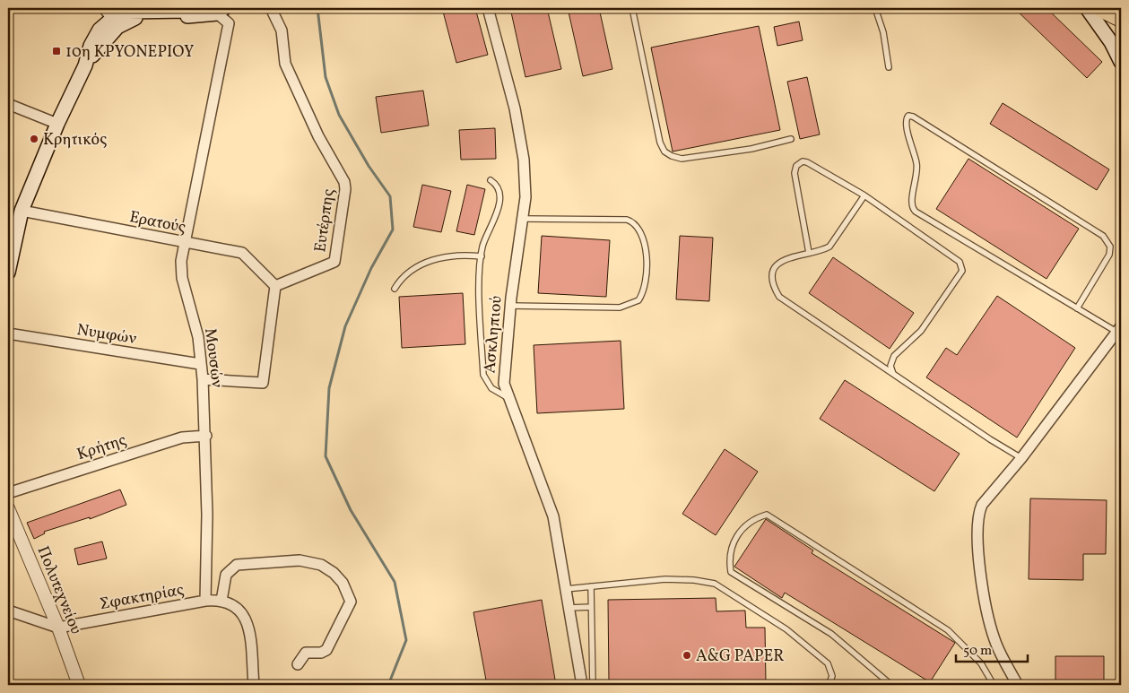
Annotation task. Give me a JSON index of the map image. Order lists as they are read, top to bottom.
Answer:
{
  "streets": {
    "street": [
      "Ευτέρπης",
      "Ερατούς",
      "Νυμφών",
      "Ασκληπιού",
      "Μουσών",
      "Κρήτης",
      "Πολυτεχνείου",
      "Σφακτηρίας"
    ]
  },
  "crossings": [
    ["Ευτέρπης", "Ερατούς"],
    ["Ερατούς", "Μουσών"],
    ["Νυμφών", "Μουσών"],
    ["Μουσών", "Κρήτης"],
    ["Μουσών", "Σφακτηρίας"],
    ["Πολυτεχνείου", "Σφακτηρίας"]
  ],
  "places": {
    "transit": ["10η ΚΡΥΟΝΕΡΙΟΥ"],
    "other": ["Κρητικός", "A&G PAPER"]
  },
  "scale_bar": "50 m"
}
